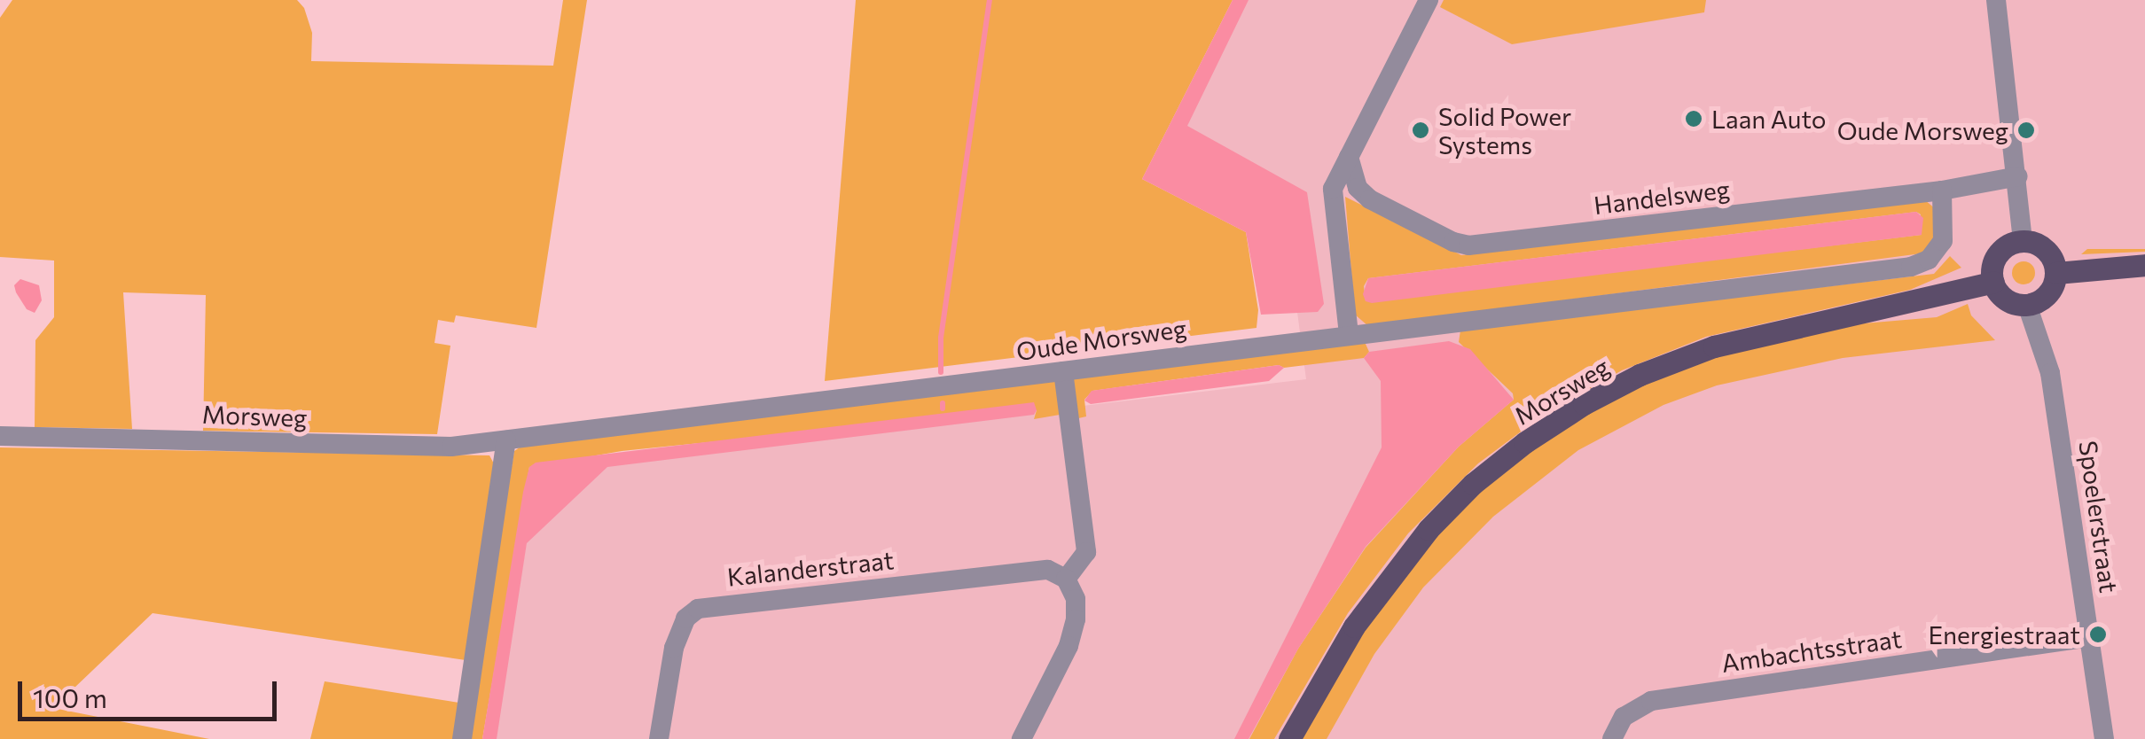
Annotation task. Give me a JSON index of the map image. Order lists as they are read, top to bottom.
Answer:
{
  "streets": {
    "main road": ["Morsweg"],
    "street": [
      "Handelsweg",
      "Oude Morsweg",
      "Spoelerstraat",
      "Kalanderstraat",
      "Ambachtsstraat"
    ]
  },
  "crossings": [
    ["Handelsweg", "Oude Morsweg"],
    ["Oude Morsweg", "Morsweg"],
    ["Morsweg", "Spoelerstraat"],
    ["Spoelerstraat", "Ambachtsstraat"]
  ],
  "places": [
    "Laan Auto",
    "Solid Power Systems",
    "Oude Morsweg",
    "Energiestraat"
  ],
  "scale_bar": "100 m"
}
